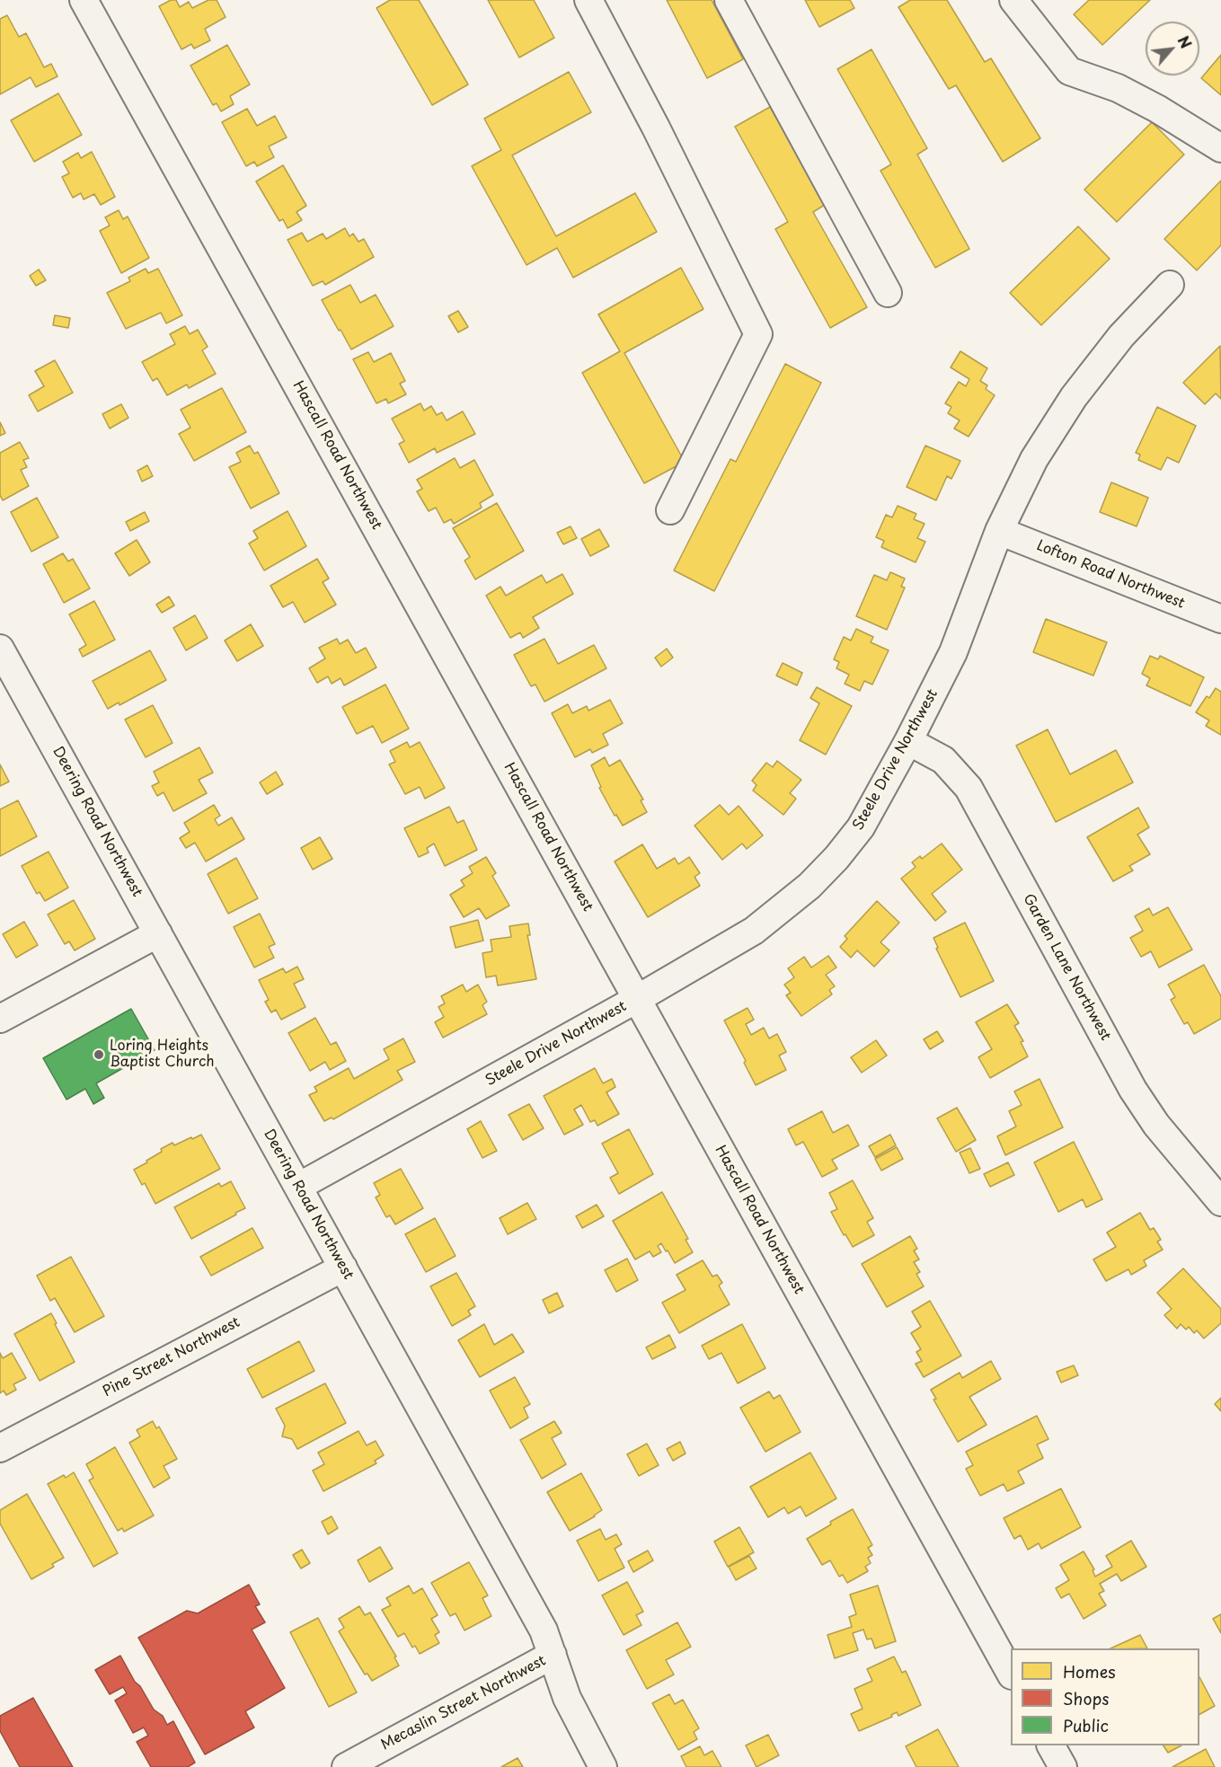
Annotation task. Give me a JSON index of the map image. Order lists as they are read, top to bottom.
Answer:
{
  "streets": {
    "street": [
      "Hascall Road Northwest",
      "Lofton Road Northwest",
      "Steele Drive Northwest",
      "Deering Road Northwest",
      "Garden Lane Northwest",
      "Pine Street Northwest",
      "Mecaslin Street Northwest"
    ]
  },
  "crossings": [
    ["Hascall Road Northwest", "Steele Drive Northwest"],
    ["Lofton Road Northwest", "Steele Drive Northwest"],
    ["Steele Drive Northwest", "Deering Road Northwest"],
    ["Steele Drive Northwest", "Garden Lane Northwest"],
    ["Deering Road Northwest", "Pine Street Northwest"],
    ["Deering Road Northwest", "Mecaslin Street Northwest"]
  ],
  "places": ["Loring Heights Baptist Church"],
  "legend": ["Homes", "Shops", "Public"],
  "north": "top right"
}
